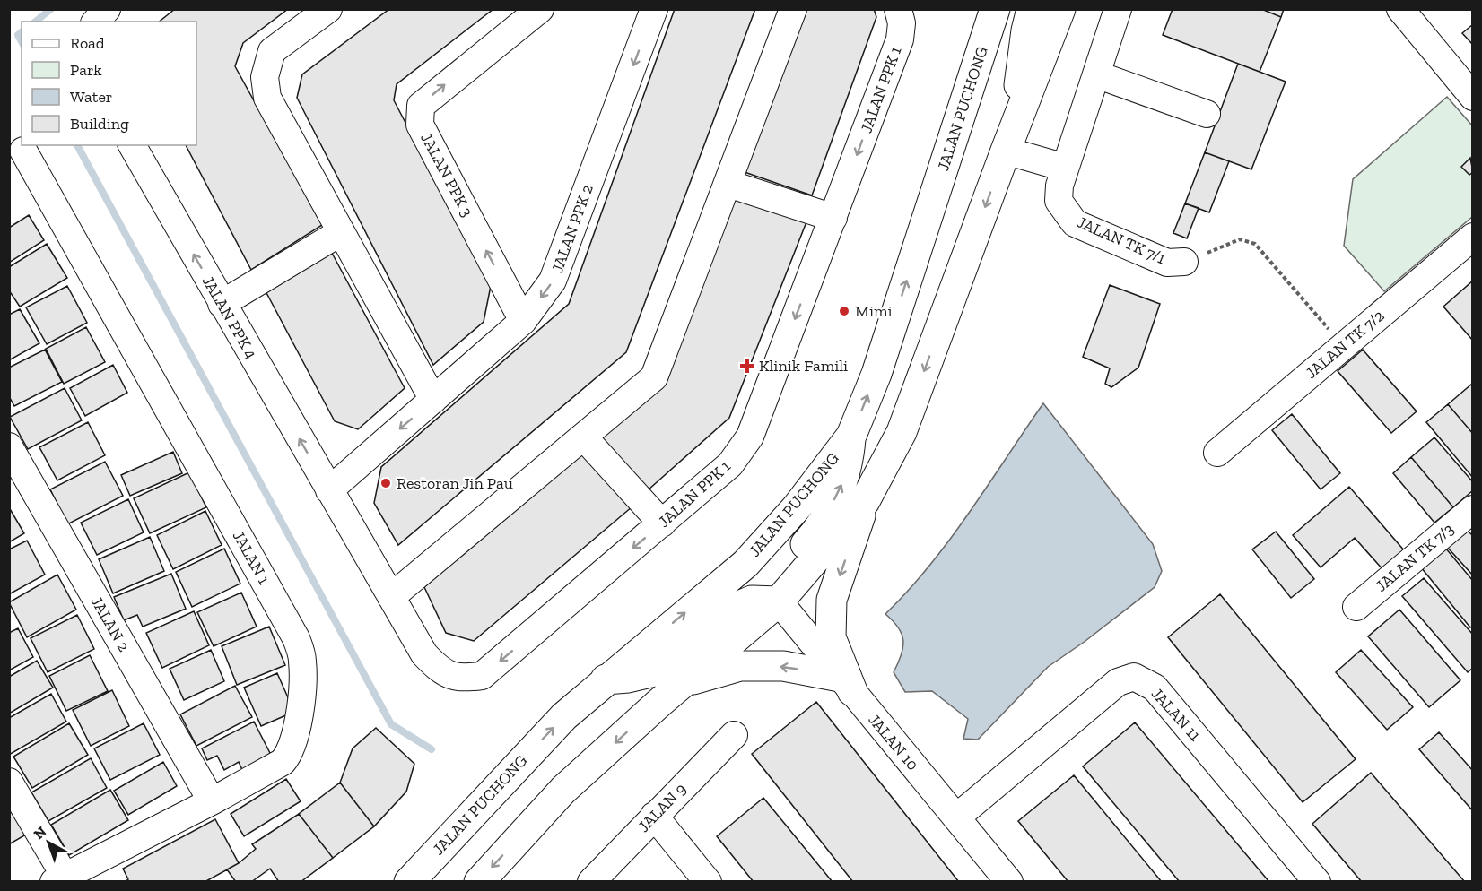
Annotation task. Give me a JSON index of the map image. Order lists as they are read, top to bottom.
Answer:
{
  "streets": {
    "main road": ["JALAN PUCHONG"],
    "street": [
      "JALAN PPK 1",
      "JALAN PPK 3",
      "JALAN PPK 2",
      "JALAN TK 7/1",
      "JALAN PPK 4",
      "JALAN TK 7/2",
      "JALAN 1",
      "JALAN TK 7/3",
      "JALAN 2",
      "JALAN 11",
      "JALAN 10",
      "JALAN 9"
    ]
  },
  "crossings": [
    ["JALAN PPK 1", "JALAN PPK 2"],
    ["JALAN PPK 1", "JALAN PPK 4"],
    ["JALAN PPK 3", "JALAN PPK 2"],
    ["JALAN PPK 2", "JALAN PPK 4"],
    ["JALAN TK 7/1", "JALAN TK 7/2"],
    ["JALAN 1", "JALAN 2"],
    ["JALAN 11", "JALAN 10"]
  ],
  "places": {
    "other": ["Mimi", "Restoran Jin Pau"],
    "health": ["Klinik Famili"]
  },
  "legend": [
    "Road",
    "Park",
    "Water",
    "Building"
  ],
  "north": "top left"
}
